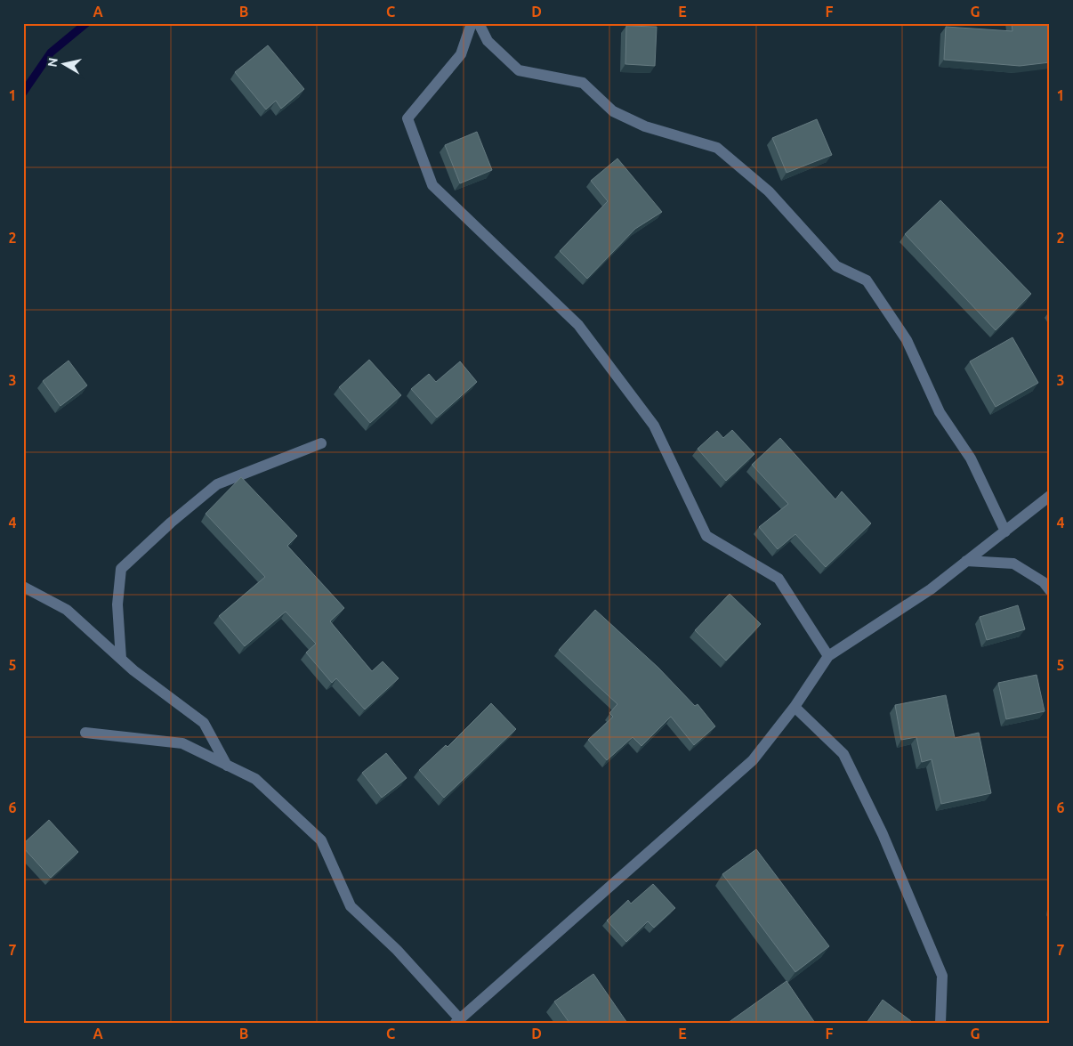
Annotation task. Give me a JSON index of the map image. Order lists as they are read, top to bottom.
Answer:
{
  "north": "left",
  "grid": {
    "columns": [
      "A",
      "B",
      "C",
      "D",
      "E",
      "F",
      "G"
    ],
    "rows": [
      "1",
      "2",
      "3",
      "4",
      "5",
      "6",
      "7"
    ]
  }
}
